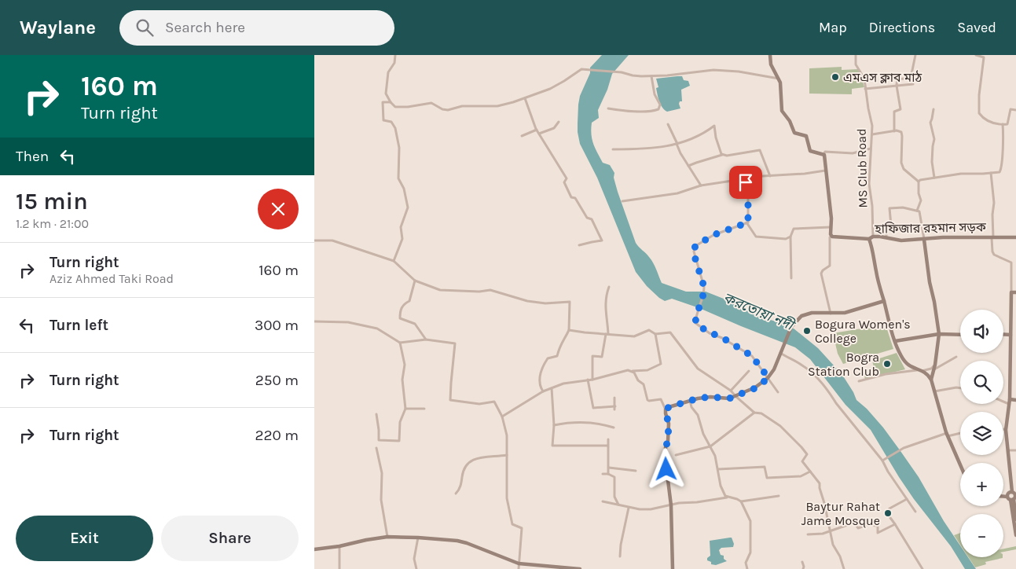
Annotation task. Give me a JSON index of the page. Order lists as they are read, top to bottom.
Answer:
{
  "streets": {
    "street": ["MS Club Road", "হাফিজার রহমান সড়ক"]
  },
  "crossings": [
    ["MS Club Road", "হাফিজার রহমান সড়ক"]
  ],
  "water": ["করতোয়া নদী"],
  "places": [
    "এমএস ক্লাব মাঠ",
    "Bogura Women's College",
    "Bogra Station Club",
    "Baytur Rahat Jame Mosque"
  ],
  "page": {
    "header": "Waylane",
    "search": "Search here",
    "nav": ["Map", "Directions", "Saved"],
    "turn": ["160 m", "Turn right"],
    "then": "Then",
    "heading": ["15 min", "1.2 km · 21:00"],
    "list": [
      {
        "name": "Turn right",
        "note": "Aziz Ahmed Taki Road",
        "value": "160 m"
      },
      {
        "name": "Turn left",
        "value": "300 m"
      },
      {
        "name": "Turn right",
        "value": "250 m"
      },
      {
        "name": "Turn right",
        "value": "220 m"
      }
    ],
    "map_buttons": ["+", "−"],
    "buttons": ["Exit", "Share"]
  }
}
